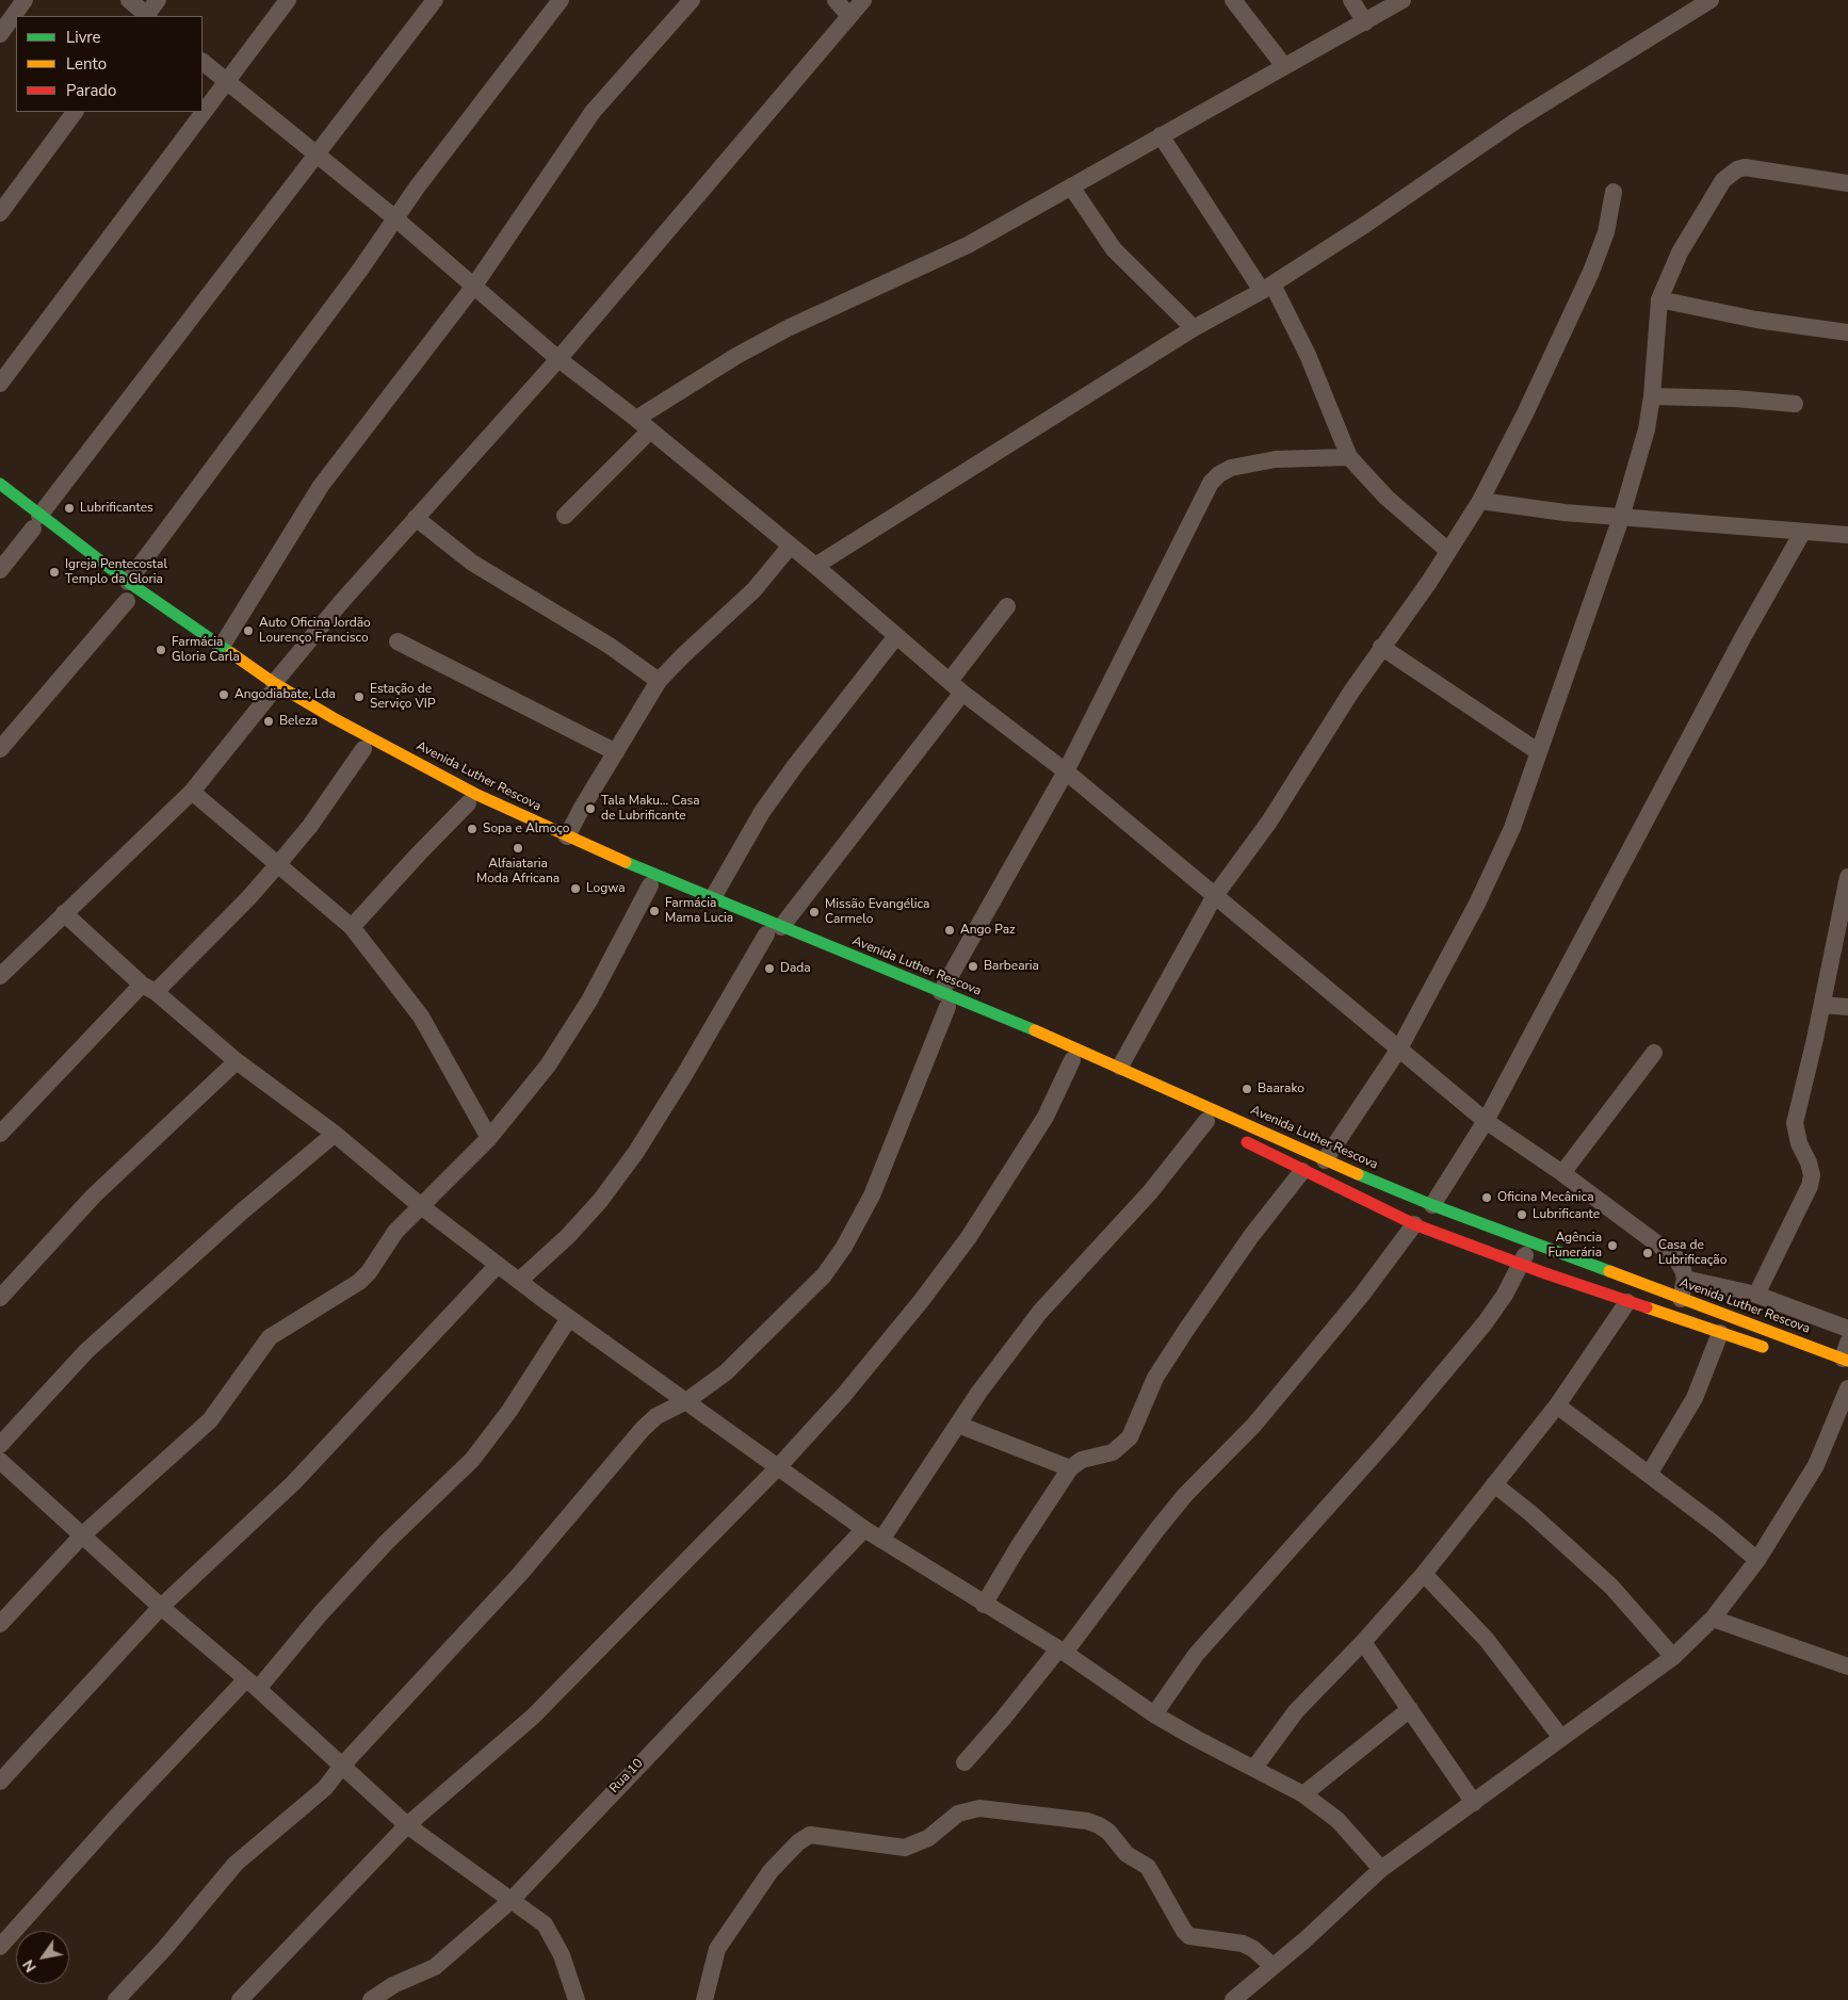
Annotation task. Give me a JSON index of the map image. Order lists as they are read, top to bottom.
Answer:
{
  "streets": {
    "main road": ["Avenida Luther Rescova"],
    "street": ["Rua 10"]
  },
  "places": [
    "Lubrificantes",
    "Igreja Pentecostal Templo da Gloria",
    "Auto Oficina Jordão Lourenço Francisco",
    "Farmácia Gloria Carla",
    "Angodiabate, Lda",
    "Estação de Serviço VIP",
    "Beleza",
    "Tala Maku... Casa de Lubrificante",
    "Sopa e Almoço",
    "Alfaiataria Moda Africana",
    "Logwa",
    "Farmácia Mama Lucia",
    "Missão Evangélica Carmelo",
    "Ango Paz",
    "Barbearia",
    "Dada",
    "Baarako",
    "Oficina Mecânica",
    "Lubrificante",
    "Agência Funerária",
    "Casa de Lubrificação"
  ],
  "legend": ["Livre", "Lento", "Parado"],
  "north": "bottom left"
}
